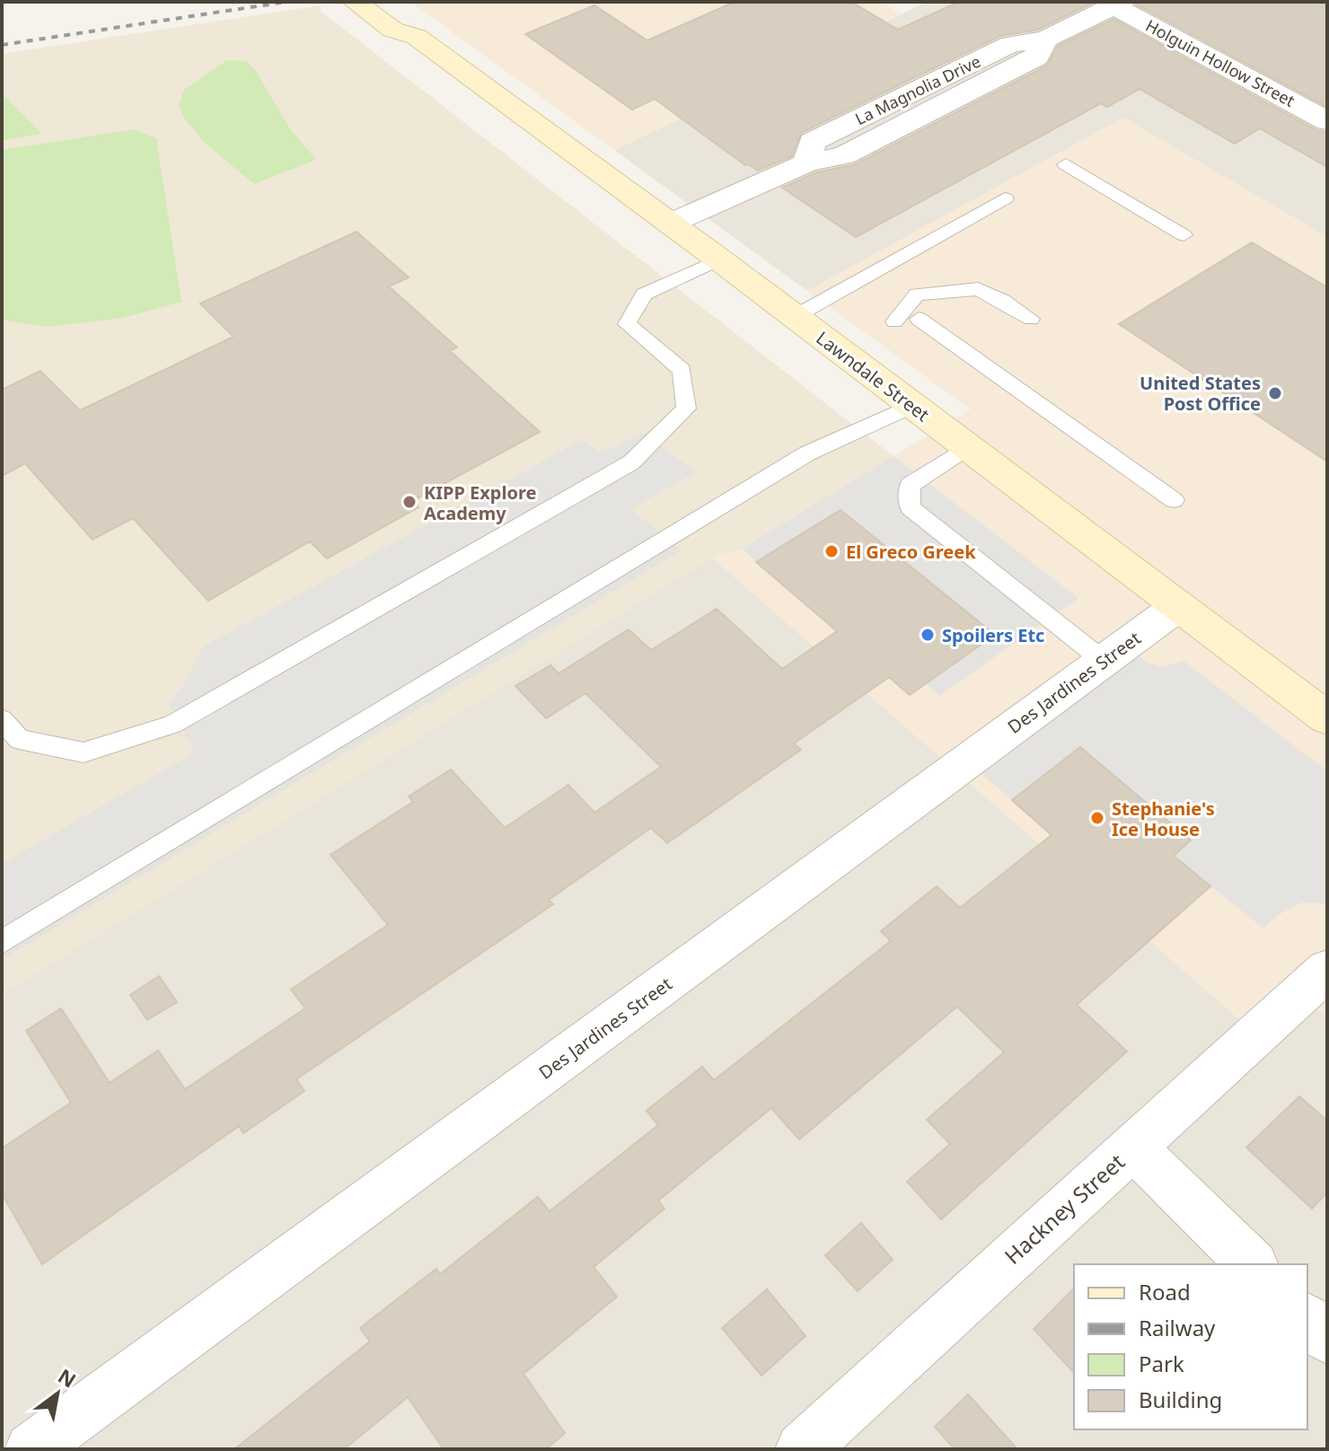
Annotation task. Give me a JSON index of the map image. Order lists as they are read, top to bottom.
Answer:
{
  "streets": {
    "main road": ["Lawndale Street"],
    "street": [
      "Holguin Hollow Street",
      "La Magnolia Drive",
      "Des Jardines Street",
      "Hackney Street"
    ]
  },
  "crossings": [
    ["Holguin Hollow Street", "La Magnolia Drive"],
    ["La Magnolia Drive", "Lawndale Street"],
    ["Lawndale Street", "Des Jardines Street"]
  ],
  "places": [
    "United States Post Office",
    "KIPP Explore Academy",
    "El Greco Greek",
    "Spoilers Etc",
    "Stephanie's Ice House"
  ],
  "legend": [
    "Road",
    "Railway",
    "Park",
    "Building"
  ],
  "north": "top right"
}
